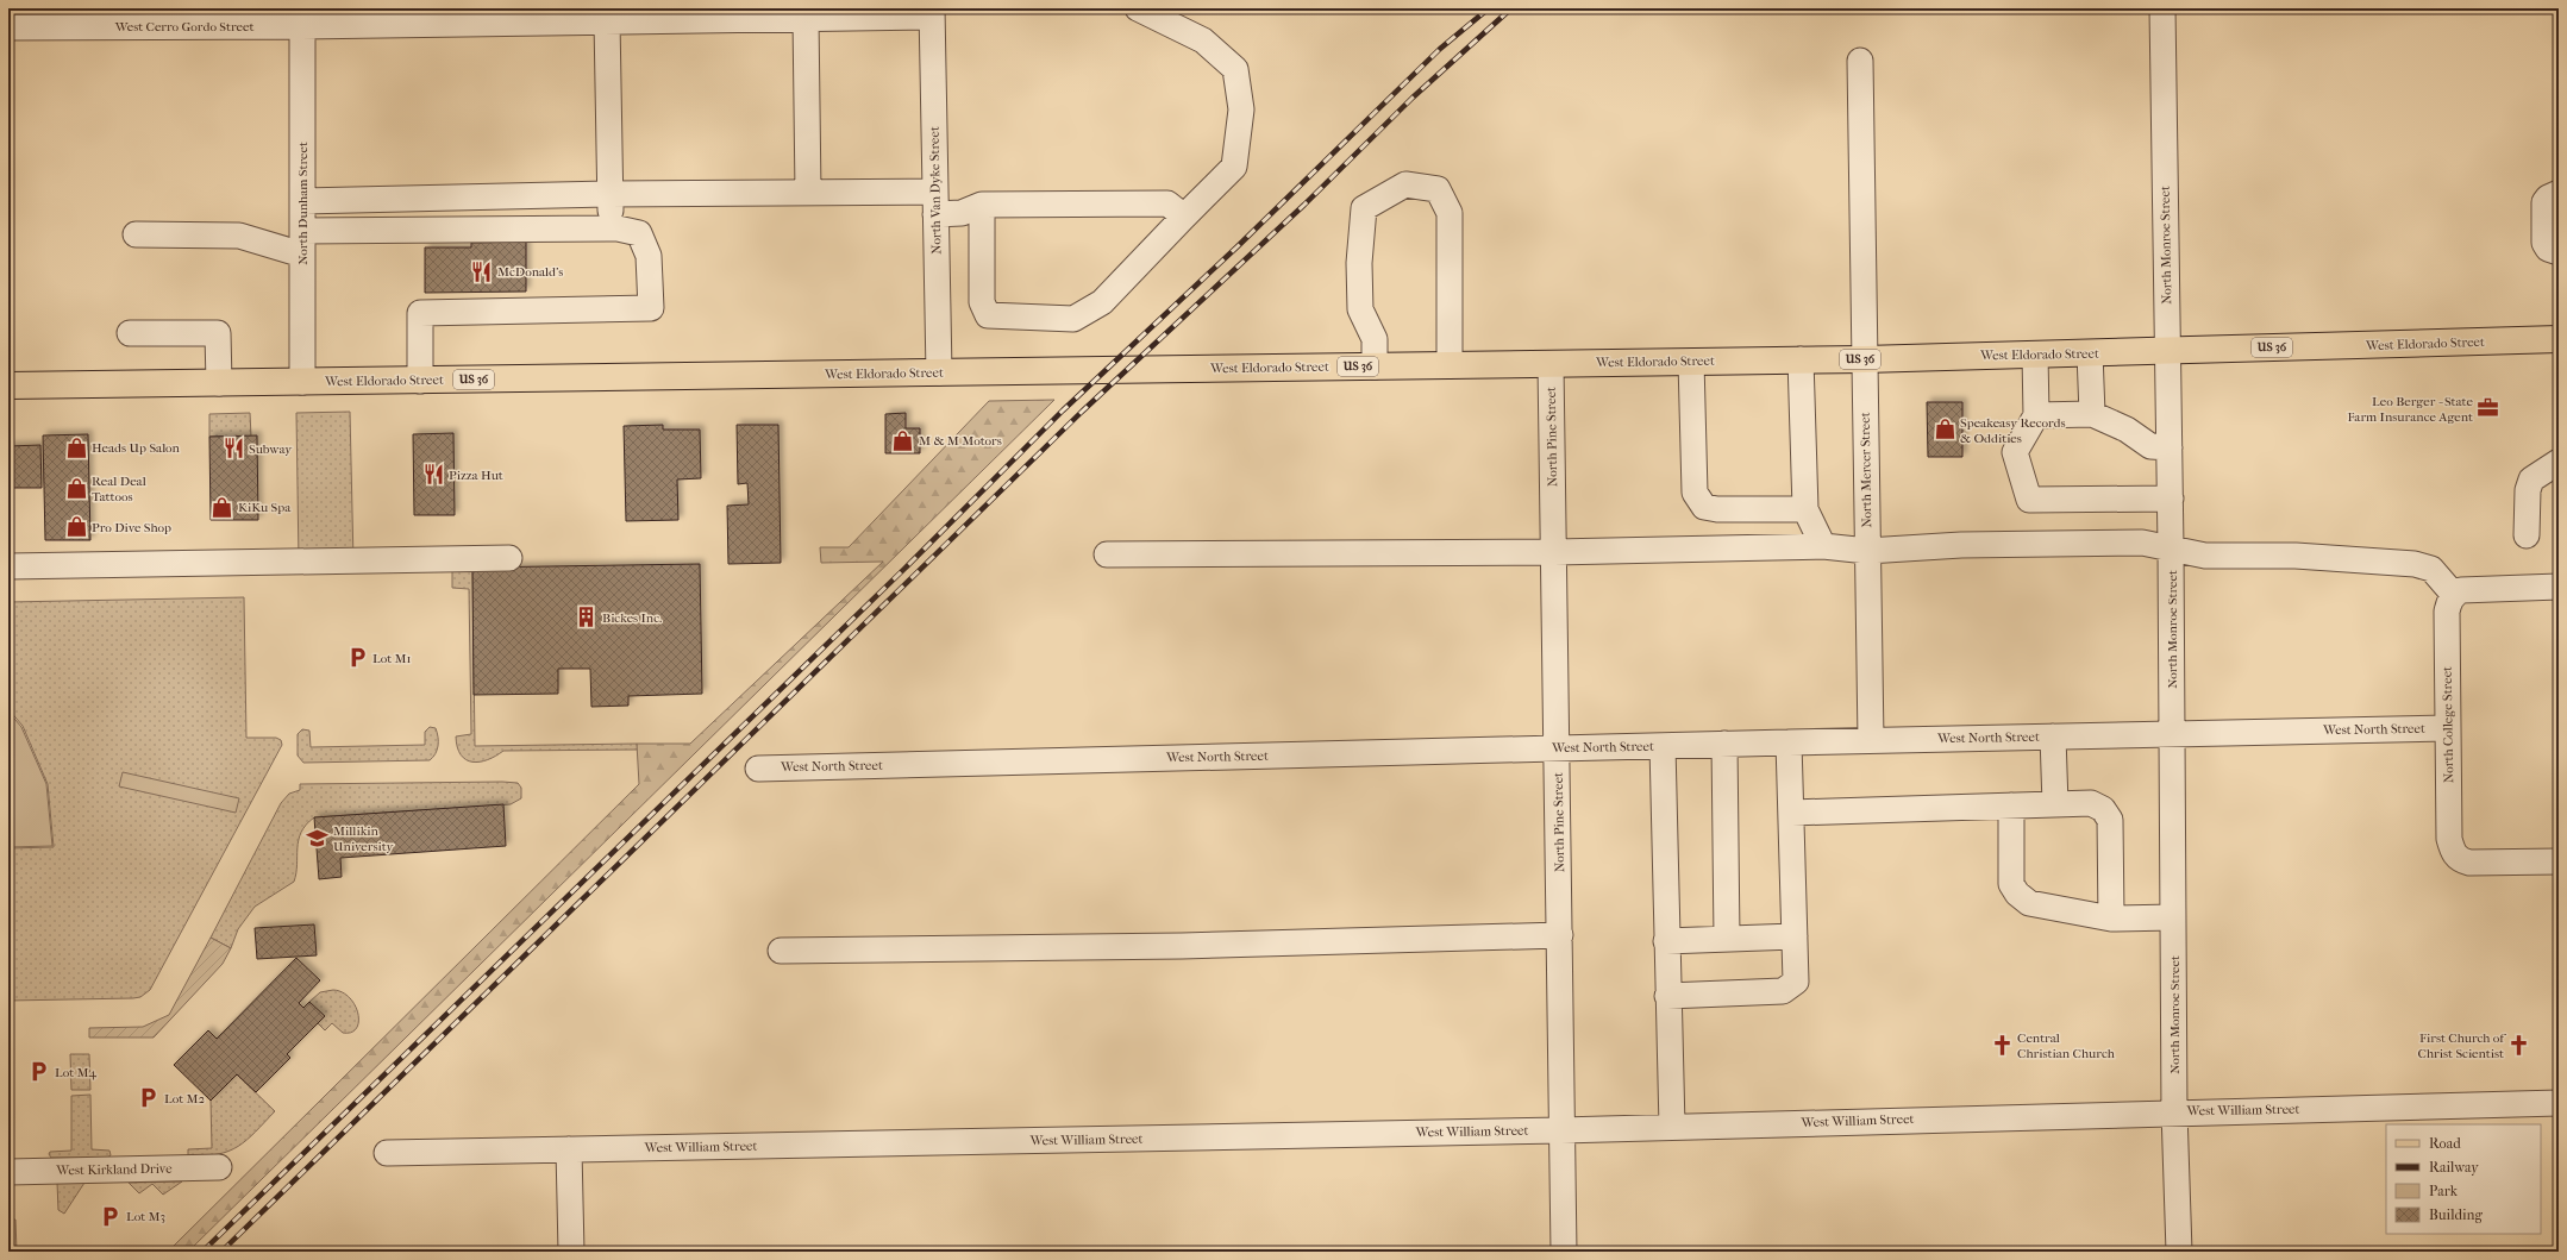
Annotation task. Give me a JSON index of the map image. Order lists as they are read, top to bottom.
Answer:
{
  "streets": {
    "main road": ["West Eldorado Street", "US 36"],
    "street": [
      "West Cerro Gordo Street",
      "North Van Dyke Street",
      "North Dunham Street",
      "North Monroe Street",
      "North Pine Street",
      "North Mercer Street",
      "North College Street",
      "West North Street",
      "West William Street",
      "West Kirkland Drive"
    ]
  },
  "crossings": [
    ["West Cerro Gordo Street", "North Van Dyke Street"],
    ["West Cerro Gordo Street", "North Dunham Street"],
    ["North Van Dyke Street", "West Eldorado Street"],
    ["North Dunham Street", "West Eldorado Street"],
    ["North Monroe Street", "West Eldorado Street"],
    ["North Monroe Street", "West North Street"],
    ["North Monroe Street", "West William Street"],
    ["West Eldorado Street", "North Pine Street"],
    ["West Eldorado Street", "North Mercer Street"],
    ["North Pine Street", "West North Street"],
    ["North Pine Street", "West William Street"],
    ["North Mercer Street", "West North Street"],
    ["North College Street", "West North Street"]
  ],
  "places": {
    "restaurant": ["McDonald's", "Subway", "Pizza Hut"],
    "office": ["Leo Berger - State Farm Insurance Agent"],
    "shop": [
      "Speakeasy Records & Oddities",
      "M & M Motors",
      "Heads Up Salon",
      "Real Deal Tattoos",
      "KiKu Spa",
      "Pro Dive Shop"
    ],
    "building": ["Bickes Inc."],
    "parking": [
      "Lot M1",
      "Lot M4",
      "Lot M2",
      "Lot M3"
    ],
    "school or university": ["Millikin University"],
    "church": ["Central Christian Church", "First Church of Christ Scientist"]
  },
  "legend": [
    "Road",
    "Railway",
    "Park",
    "Building"
  ]
}
